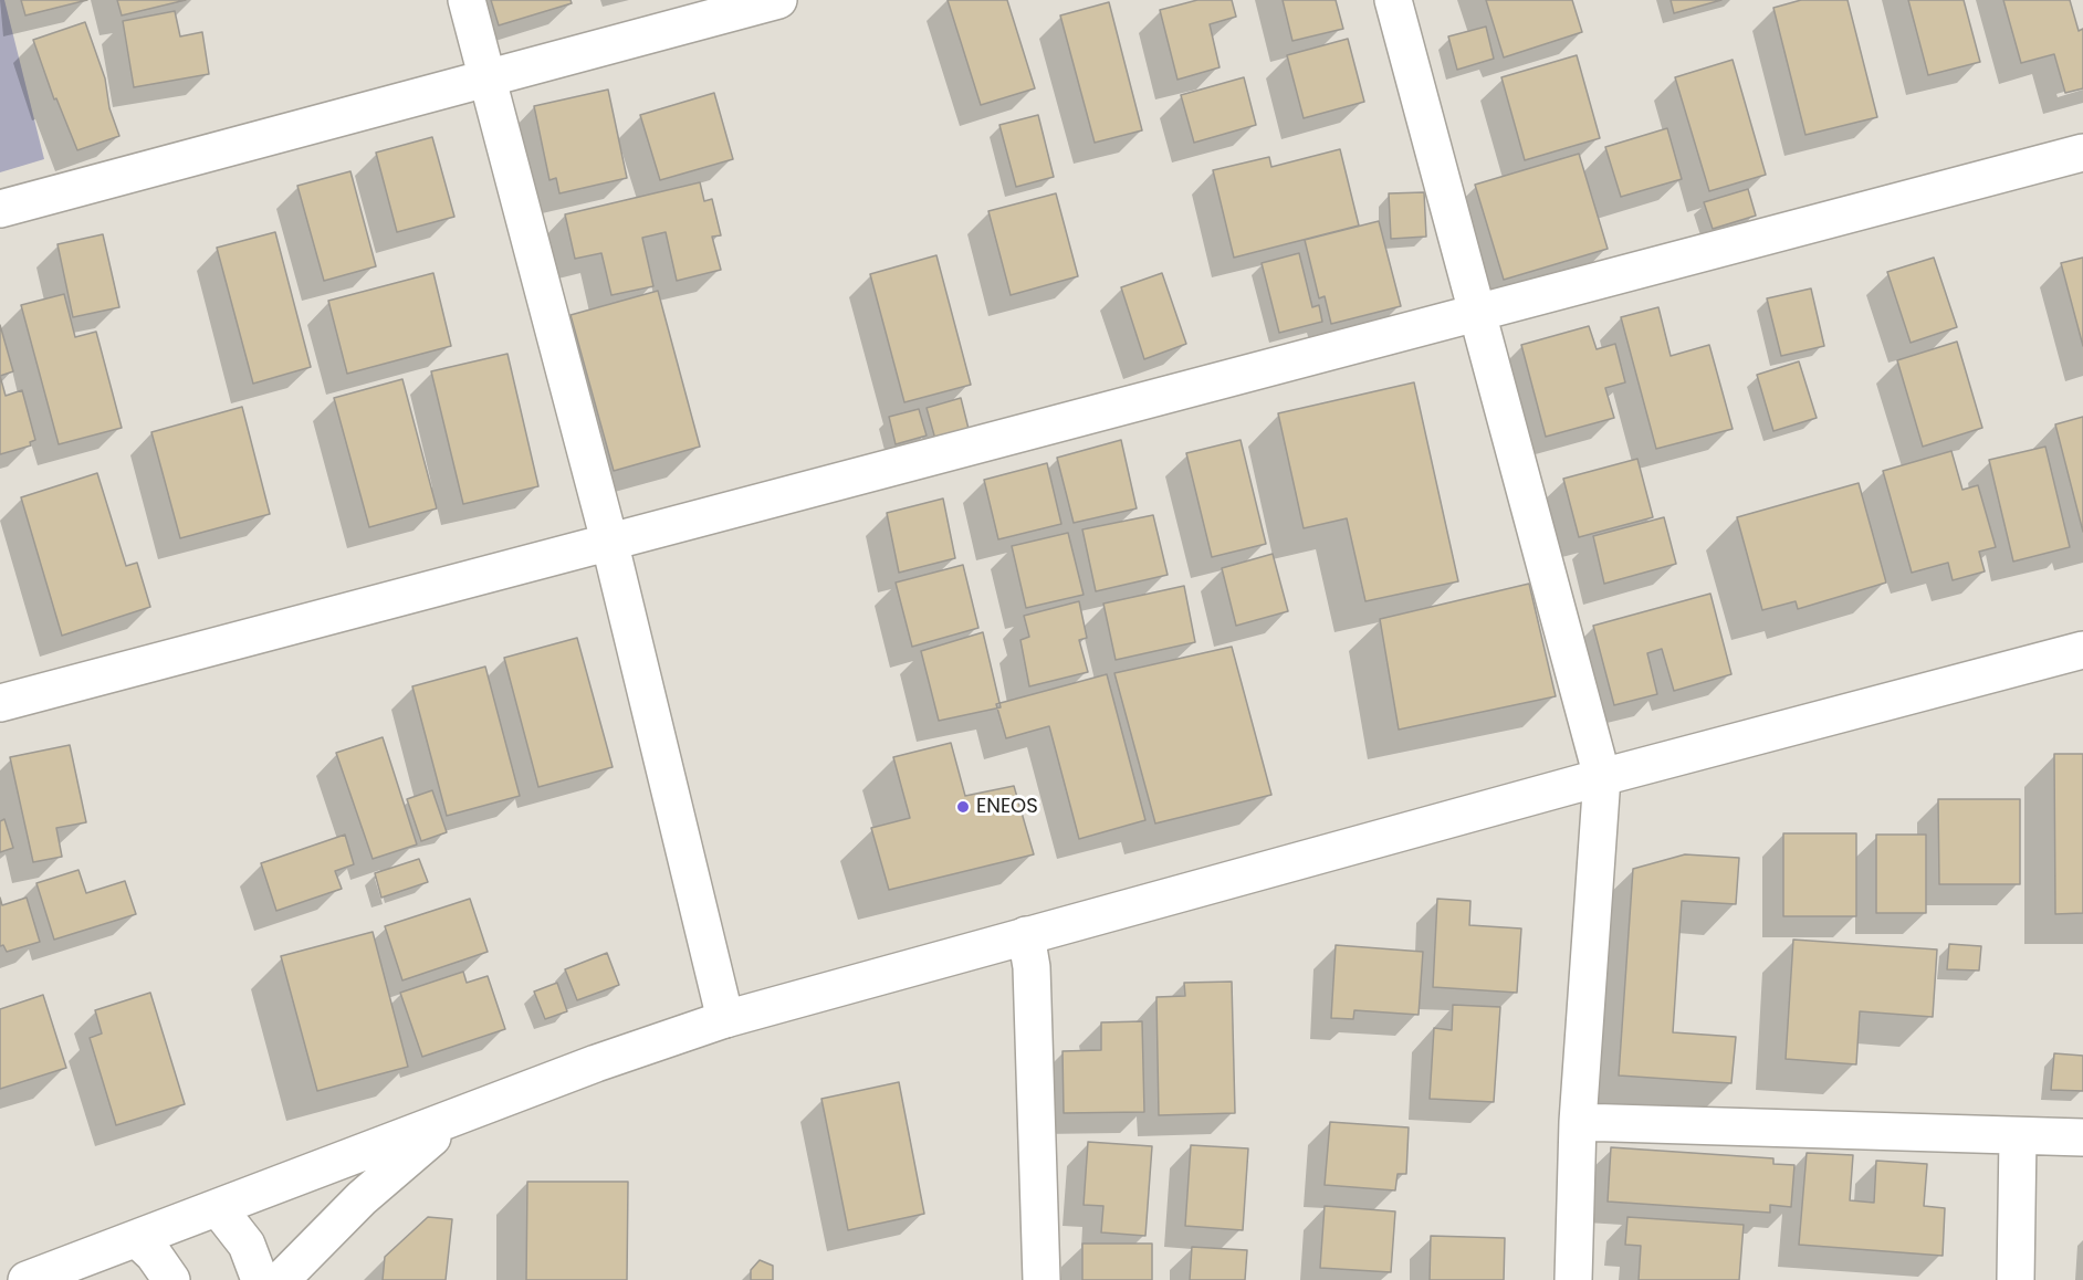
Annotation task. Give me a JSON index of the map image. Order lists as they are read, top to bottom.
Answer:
{
  "places": ["ENEOS"]
}
